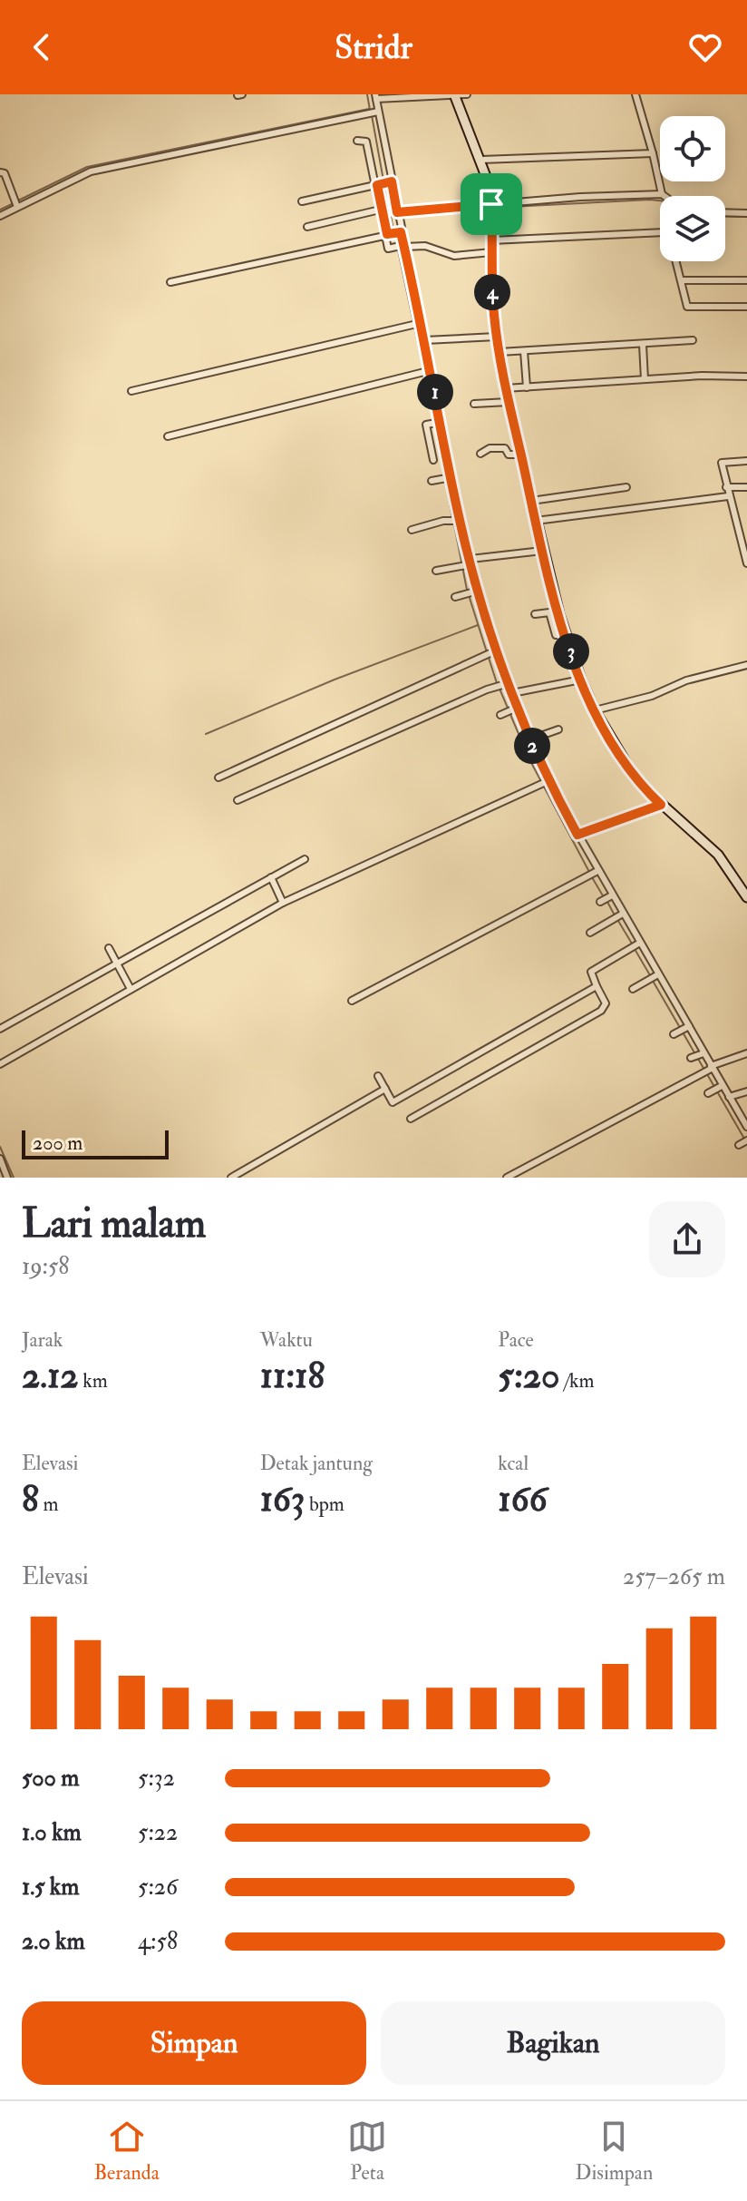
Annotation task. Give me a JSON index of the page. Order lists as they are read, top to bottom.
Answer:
{
  "scale_bar": "200 m",
  "page": {
    "header": "Stridr",
    "pins": [
      "4",
      "1",
      "3",
      "2"
    ],
    "scale": "200 m",
    "heading": ["Lari malam", "19:58"],
    "stats": [
      ["Jarak", "2.12 km"],
      ["Waktu", "11:18"],
      ["Pace", "5:20 /km"],
      ["Elevasi", "8 m"],
      ["Detak jantung", "163 bpm"],
      ["kcal", "166"]
    ],
    "chart": ["Elevasi", "257–265 m"],
    "list": [
      {
        "name": "500 m",
        "note": "5:32"
      },
      {
        "name": "1.0 km",
        "note": "5:22"
      },
      {
        "name": "1.5 km",
        "note": "5:26"
      },
      {
        "name": "2.0 km",
        "note": "4:58"
      }
    ],
    "buttons": ["Simpan", "Bagikan"],
    "tabs": ["Beranda", "Peta", "Disimpan"]
  }
}
